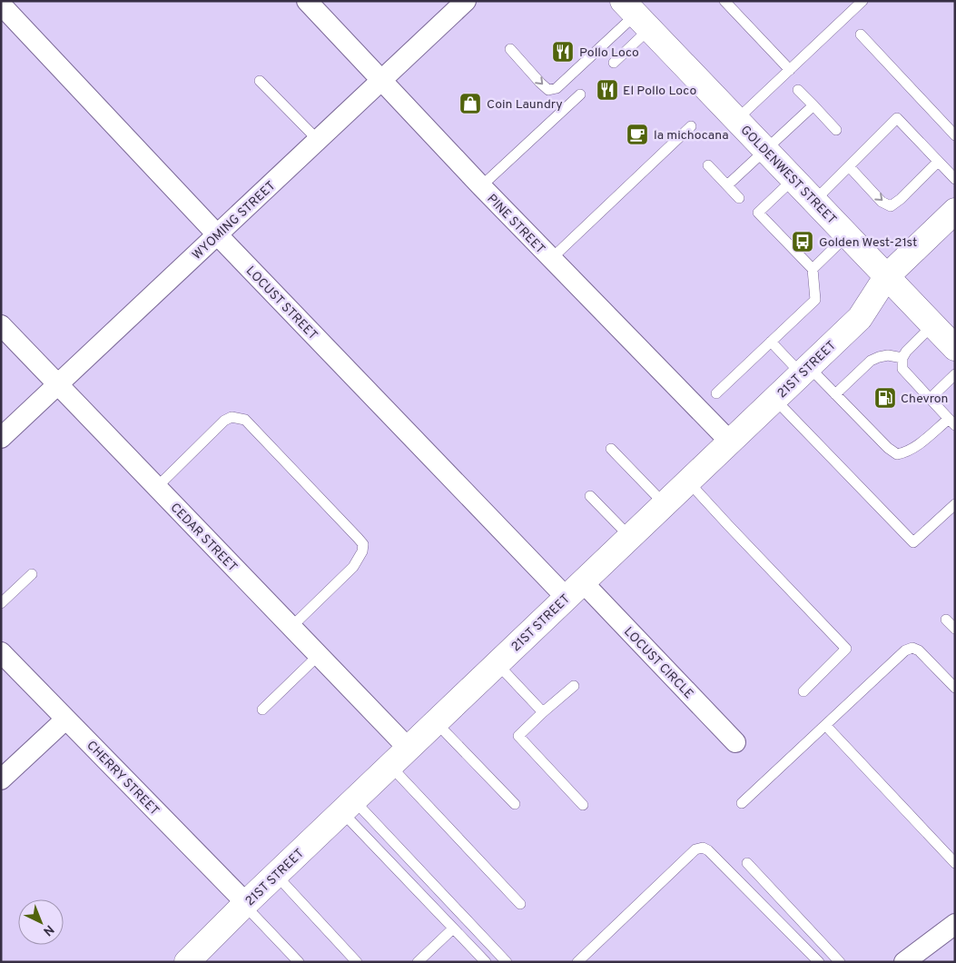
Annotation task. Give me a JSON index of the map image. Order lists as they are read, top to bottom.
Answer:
{
  "streets": {
    "street": [
      "GOLDENWEST STREET",
      "WYOMING STREET",
      "PINE STREET",
      "LOCUST STREET",
      "21ST STREET",
      "CEDAR STREET",
      "LOCUST CIRCLE",
      "CHERRY STREET"
    ]
  },
  "crossings": [
    ["GOLDENWEST STREET", "21ST STREET"],
    ["WYOMING STREET", "PINE STREET"],
    ["WYOMING STREET", "LOCUST STREET"],
    ["WYOMING STREET", "CEDAR STREET"],
    ["PINE STREET", "21ST STREET"],
    ["LOCUST STREET", "21ST STREET"],
    ["LOCUST STREET", "LOCUST CIRCLE"],
    ["21ST STREET", "CEDAR STREET"],
    ["21ST STREET", "LOCUST CIRCLE"],
    ["21ST STREET", "CHERRY STREET"]
  ],
  "places": {
    "restaurant": ["Pollo Loco", "El Pollo Loco"],
    "shop": ["Coin Laundry"],
    "cafe": ["la michocana"],
    "bus stop": ["Golden West-21st"],
    "fuel station": ["Chevron"]
  },
  "north": "bottom right"
}
